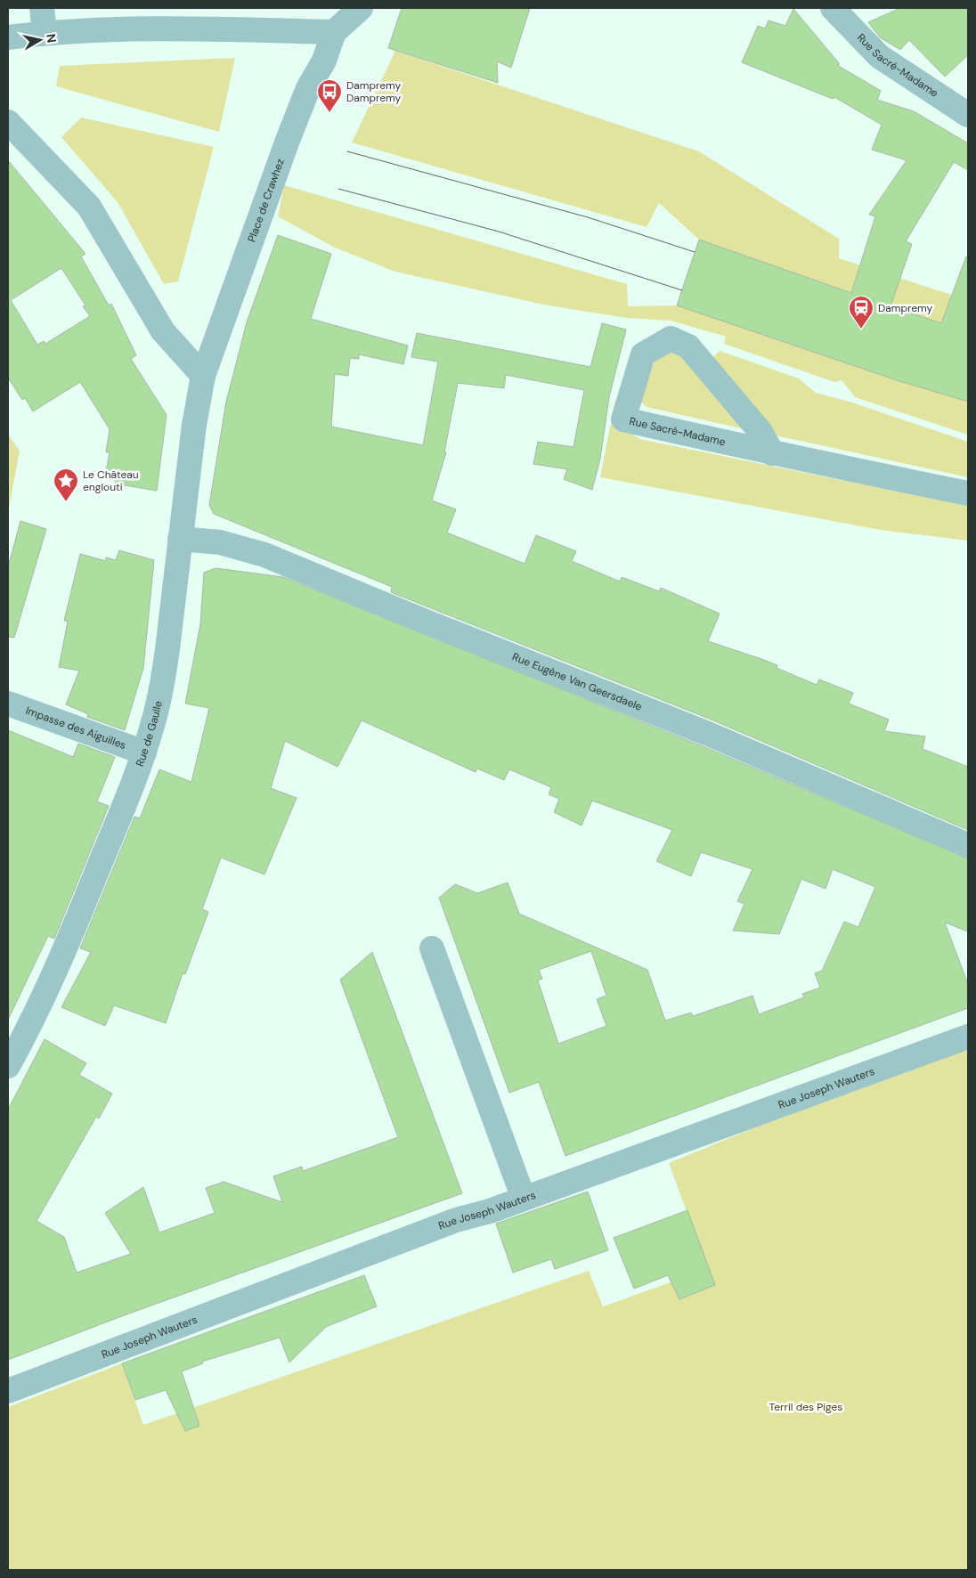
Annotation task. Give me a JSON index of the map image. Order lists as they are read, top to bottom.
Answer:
{
  "streets": {
    "street": [
      "Rue Sacré-Madame",
      "Place de Crawhez",
      "Rue Eugène Van Geersdaele",
      "Impasse des Aiguilles",
      "Rue de Gaulle",
      "Rue Joseph Wauters"
    ]
  },
  "crossings": [
    ["Place de Crawhez", "Rue de Gaulle"],
    ["Rue Eugène Van Geersdaele", "Rue de Gaulle"],
    ["Impasse des Aiguilles", "Rue de Gaulle"]
  ],
  "parks": ["Terril des Piges"],
  "places": {
    "bus stop": ["Dampremy Dampremy"],
    "station": ["Dampremy"],
    "place": ["Le Château englouti"]
  },
  "north": "right"
}
